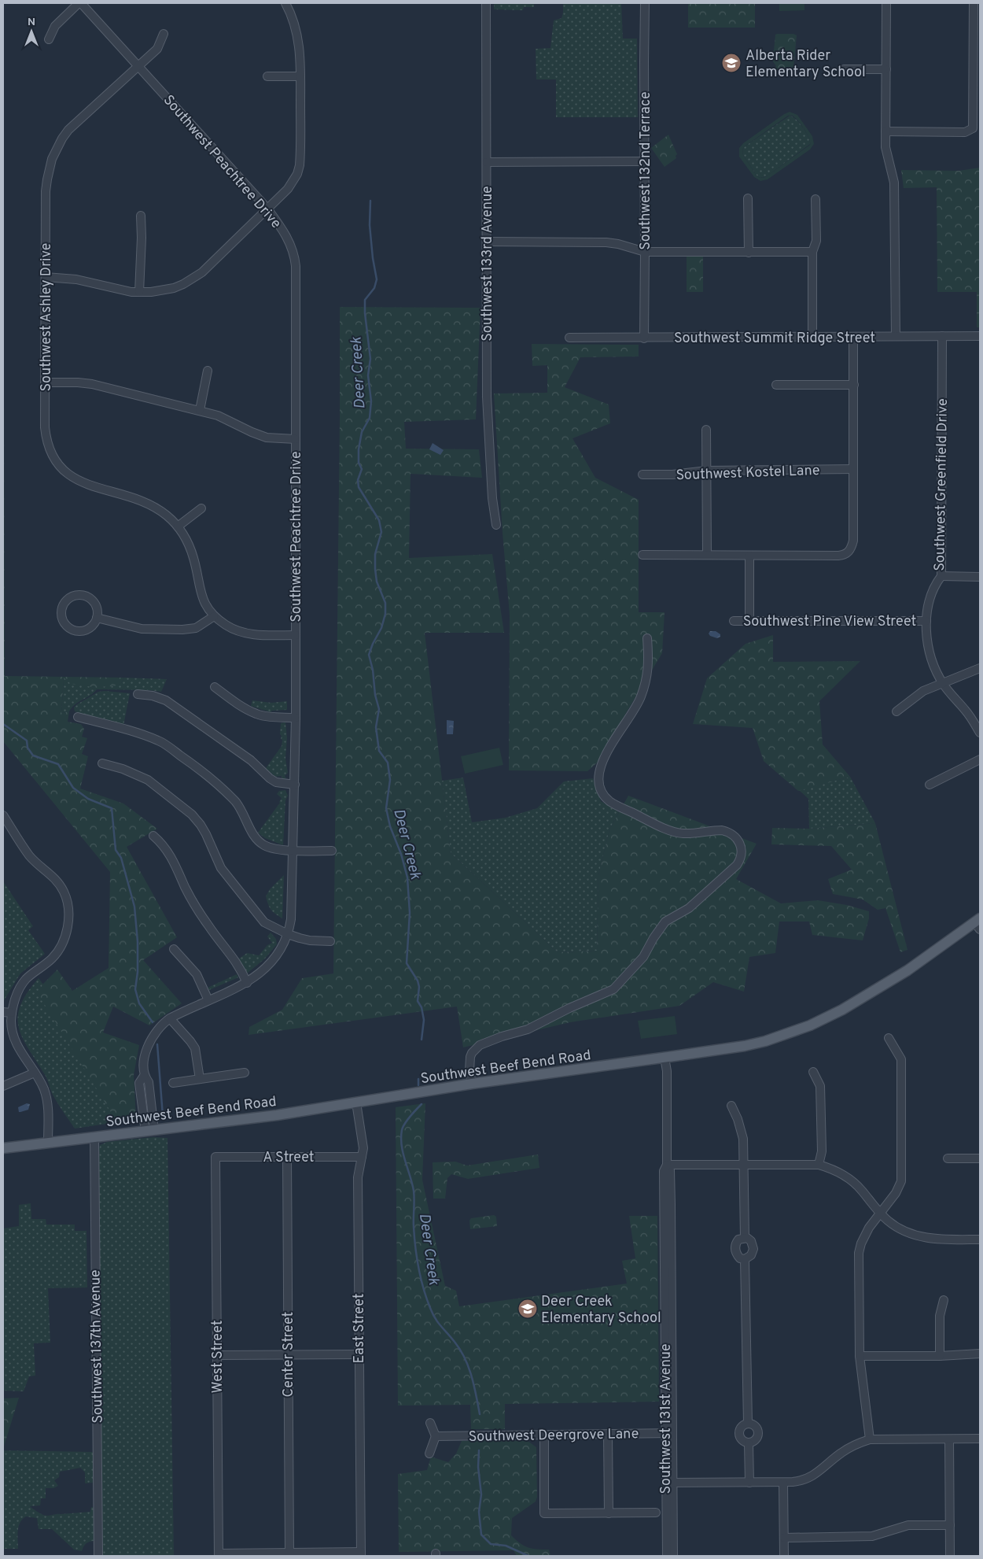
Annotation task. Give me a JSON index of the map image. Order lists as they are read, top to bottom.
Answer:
{
  "streets": {
    "main road": ["Southwest Beef Bend Road"],
    "street": [
      "Southwest Peachtree Drive",
      "Southwest 132nd Terrace",
      "Southwest 133rd Avenue",
      "Southwest Ashley Drive",
      "Southwest Summit Ridge Street",
      "Southwest Kostel Lane",
      "Southwest Greenfield Drive",
      "Southwest Pine View Street",
      "A Street",
      "East Street",
      "Southwest 137th Avenue",
      "Center Street",
      "West Street",
      "Southwest 131st Avenue",
      "Southwest Deergrove Lane"
    ]
  },
  "crossings": [
    ["Southwest Peachtree Drive", "Southwest Ashley Drive"],
    ["Southwest Peachtree Drive", "Southwest Beef Bend Road"],
    ["Southwest 132nd Terrace", "Southwest Summit Ridge Street"],
    ["Southwest Summit Ridge Street", "Southwest Greenfield Drive"],
    ["Southwest Greenfield Drive", "Southwest Pine View Street"],
    ["Southwest Beef Bend Road", "East Street"],
    ["Southwest Beef Bend Road", "Southwest 137th Avenue"],
    ["Southwest Beef Bend Road", "Southwest 131st Avenue"],
    ["A Street", "East Street"],
    ["A Street", "Center Street"],
    ["A Street", "West Street"],
    ["Southwest 131st Avenue", "Southwest Deergrove Lane"]
  ],
  "water": ["Deer Creek"],
  "places": {
    "school or university": ["Alberta Rider Elementary School", "Deer Creek Elementary School"]
  },
  "north": "top"
}
